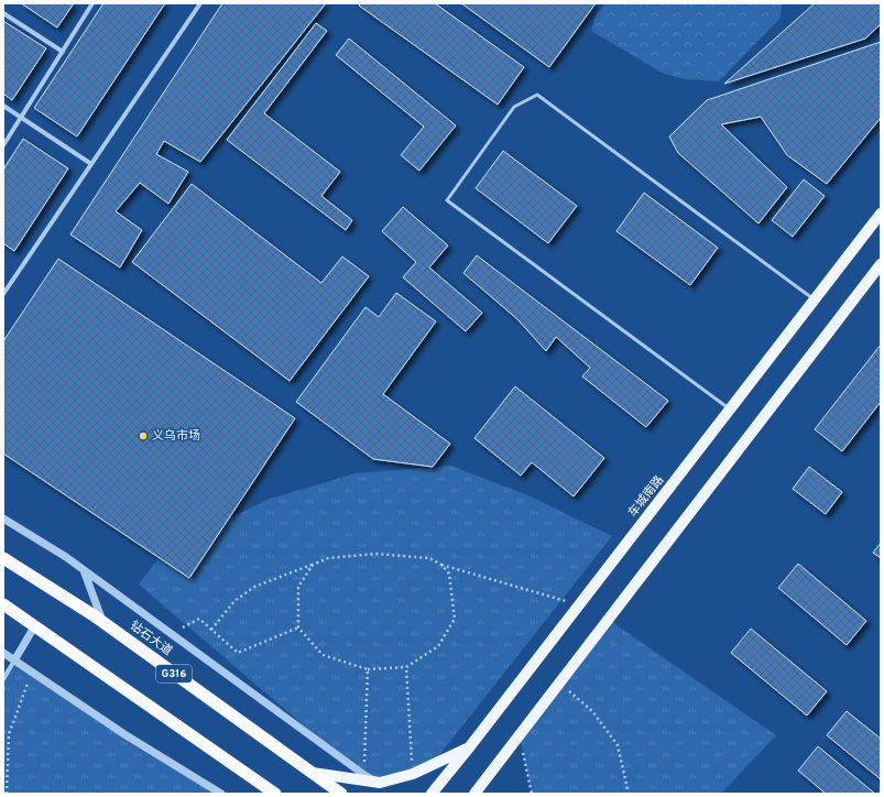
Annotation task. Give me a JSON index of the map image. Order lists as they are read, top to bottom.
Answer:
{
  "streets": {
    "highway": ["钻石大道", "G316"],
    "main road": ["车城南路"]
  },
  "places": ["义乌市场"]
}
